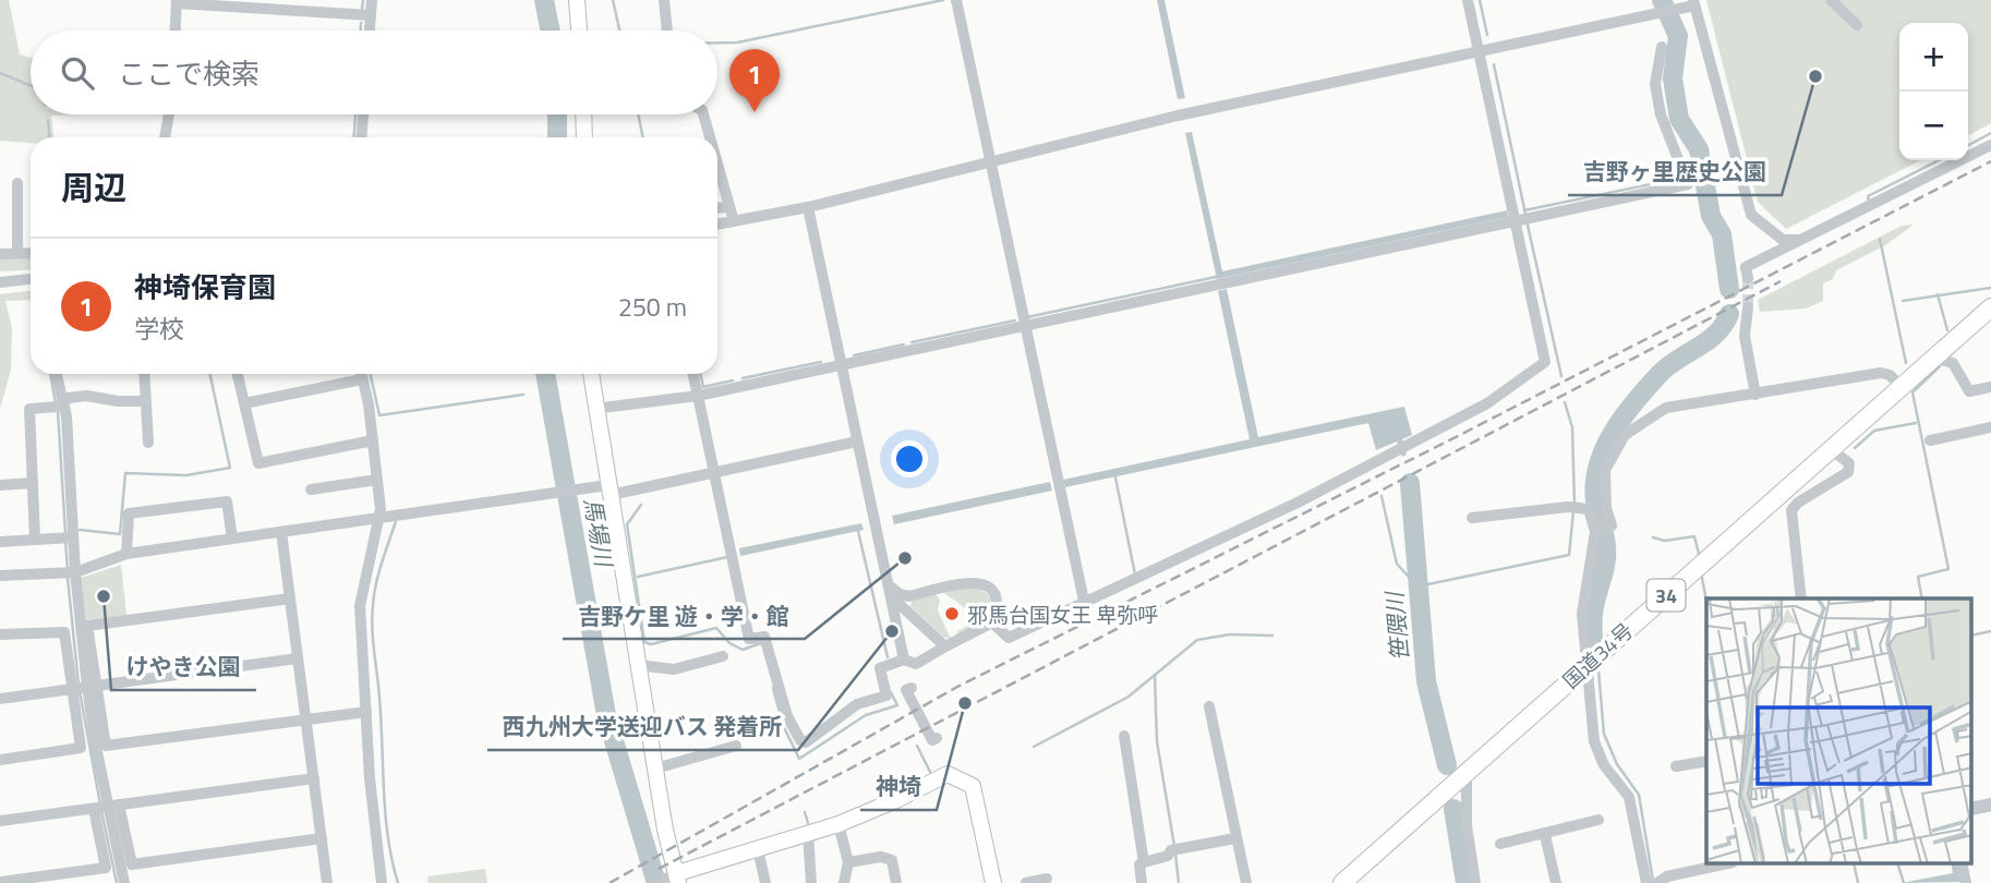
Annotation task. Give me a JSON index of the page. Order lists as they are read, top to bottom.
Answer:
{
  "streets": {
    "highway": ["34", "国道34号"]
  },
  "water": ["馬場川", "笹隈川"],
  "places": [
    "吉野ヶ里歴史公園",
    "吉野ケ里 遊・学・館",
    "けやき公園",
    "邪馬台国女王 卑弥呼",
    "西九州大学送迎バス 発着所",
    "神埼"
  ],
  "page": {
    "map_buttons": ["+", "−"],
    "search": "ここで検索",
    "pins": "1",
    "heading": "周辺",
    "list": [
      {
        "mark": "1",
        "name": "神埼保育園",
        "note": "学校",
        "value": "250 m"
      }
    ]
  }
}
